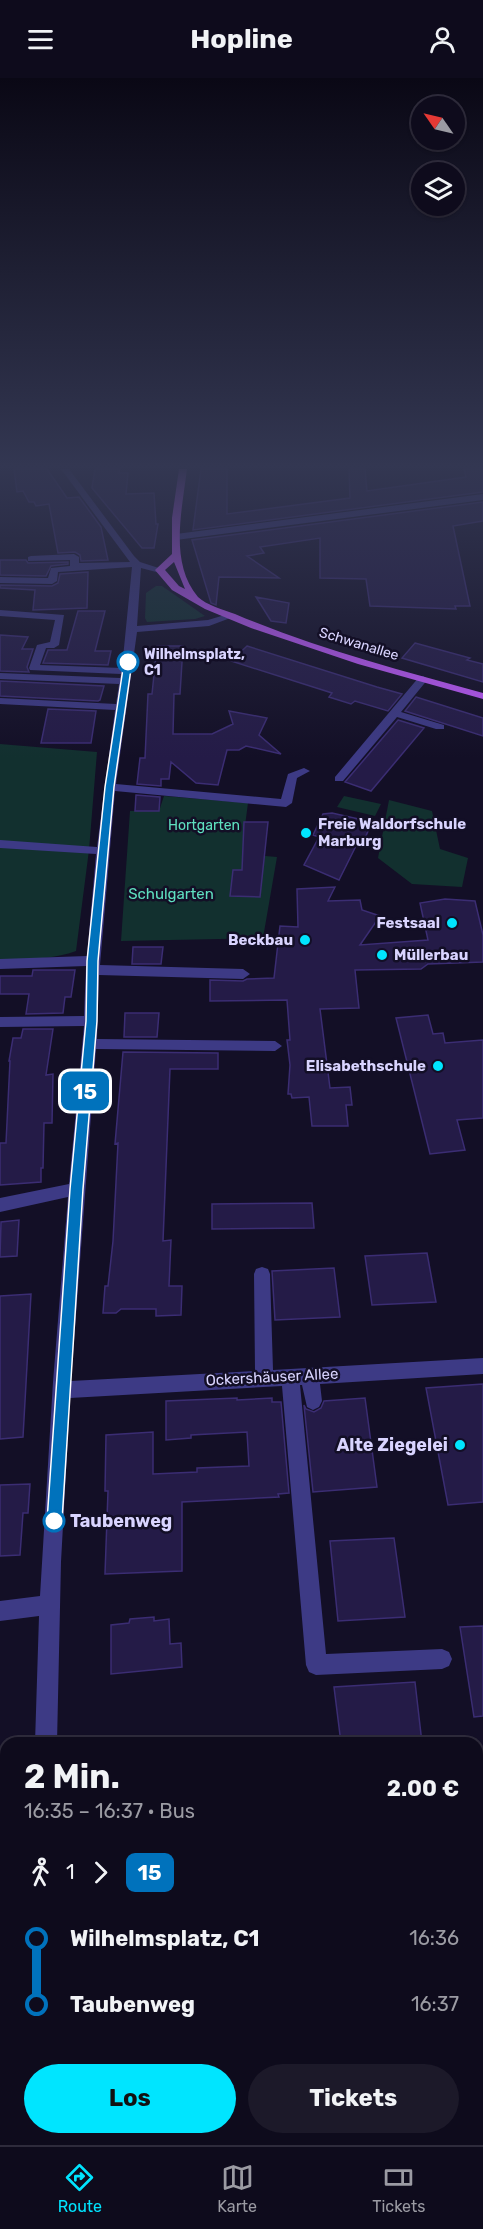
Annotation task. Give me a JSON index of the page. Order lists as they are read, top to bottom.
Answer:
{
  "streets": {
    "main road": ["Schwanallee"],
    "street": ["Ockershäuser Allee"]
  },
  "parks": ["Hortgarten", "Schulgarten"],
  "places": [
    "Wilhelmsplatz, C1",
    "Freie Waldorfschule Marburg",
    "Festsaal",
    "Beckbau",
    "Müllerbau",
    "Elisabethschule",
    "Alte Ziegelei",
    "Taubenweg"
  ],
  "lines": ["bus line 15"],
  "north": "top left",
  "page": {
    "header": "Hopline",
    "on_map": "15",
    "heading": ["2 Min.", "16:35 – 16:37 · Bus", "2.00 €"],
    "legs": ["1", "15"],
    "list": [
      {
        "name": "Wilhelmsplatz, C1",
        "value": "16:36"
      },
      {
        "name": "Taubenweg",
        "value": "16:37"
      }
    ],
    "buttons": ["Los", "Tickets"],
    "tabs": ["Route", "Karte", "Tickets"]
  }
}
